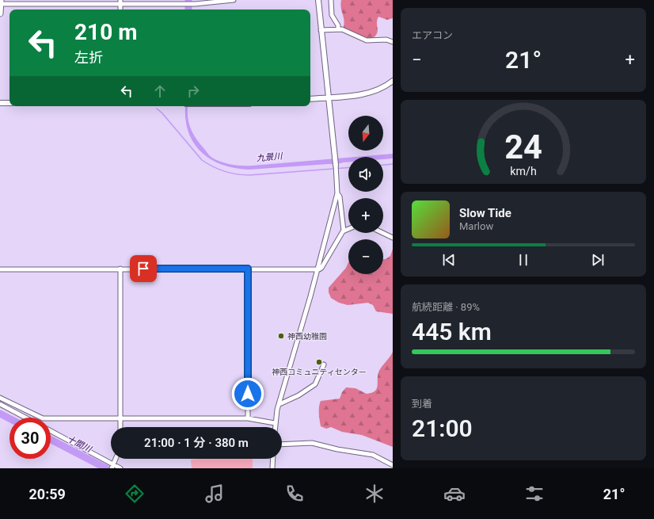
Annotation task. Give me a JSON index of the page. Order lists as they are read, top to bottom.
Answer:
{
  "water": ["九景川", "十間川"],
  "places": ["神西幼稚園", "神西コミュニティセンター"],
  "north": "bottom",
  "page": {
    "tile": [
      "エアコン",
      ["航続距離 · 89%", "445 km"],
      ["到着", "21:00"]
    ],
    "turn": ["210 m", "左折"],
    "heat": ["−", "21°", "+"],
    "map_buttons": ["+", "−"],
    "song": ["Slow Tide", "Marlow"],
    "limit": "30",
    "trip": "21:00 · 1 分 · 380 m",
    "tabs": ["20:59", "21°"],
    "gauge": ["24", "km/h"]
  }
}
